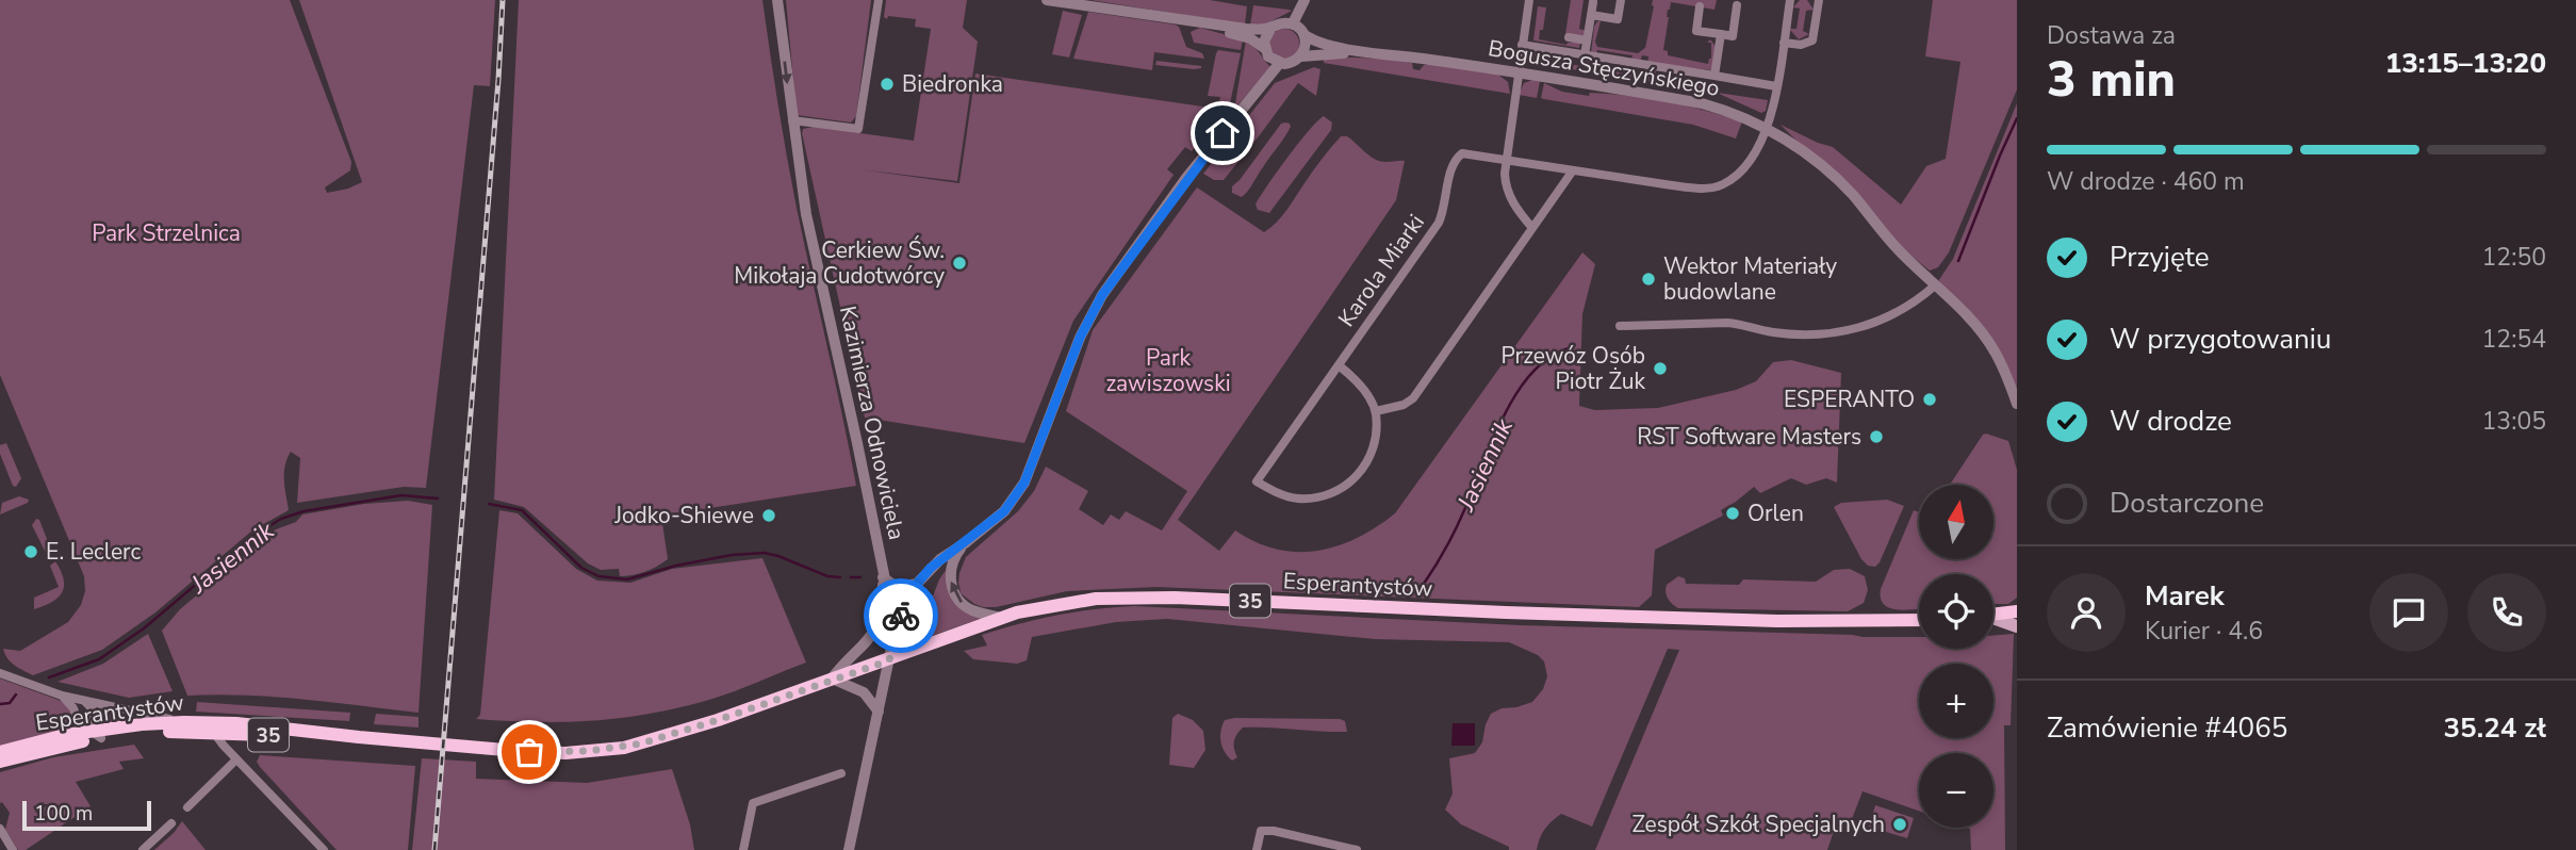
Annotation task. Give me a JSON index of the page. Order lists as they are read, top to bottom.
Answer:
{
  "streets": {
    "main road": ["Esperantystów", "35"],
    "street": ["Bogusza Stęczyńskiego", "Karola Miarki", "Kazimierza Odnowiciela"]
  },
  "crossings": [
    ["Bogusza Stęczyńskiego", "Karola Miarki"]
  ],
  "water": ["Jasiennik"],
  "parks": ["Park Strzelnica", "Park zawiszowski"],
  "places": [
    "Biedronka",
    "Cerkiew Św. Mikołaja Cudotwórcy",
    "Wektor Materiały budowlane",
    "Przewóz Osób Piotr Żuk",
    "ESPERANTO",
    "RST Software Masters",
    "Orlen",
    "Jodko-Shiewe",
    "E. Leclerc",
    "Zespół Szkół Specjalnych"
  ],
  "scale_bar": "100 m",
  "north": "top",
  "page": {
    "heading": ["3 min", "Dostawa za", "13:15–13:20"],
    "panel": [
      "Marek",
      "Kurier · 4.6",
      "Zamówienie #4065",
      "35.24 zł"
    ],
    "bar": "W drodze · 460 m",
    "list": [
      ["Przyjęte", "12:50"],
      ["W przygotowaniu", "12:54"],
      ["W drodze", "13:05"],
      "Dostarczone"
    ],
    "map_buttons": ["+", "−"],
    "scale": "100 m"
  }
}
